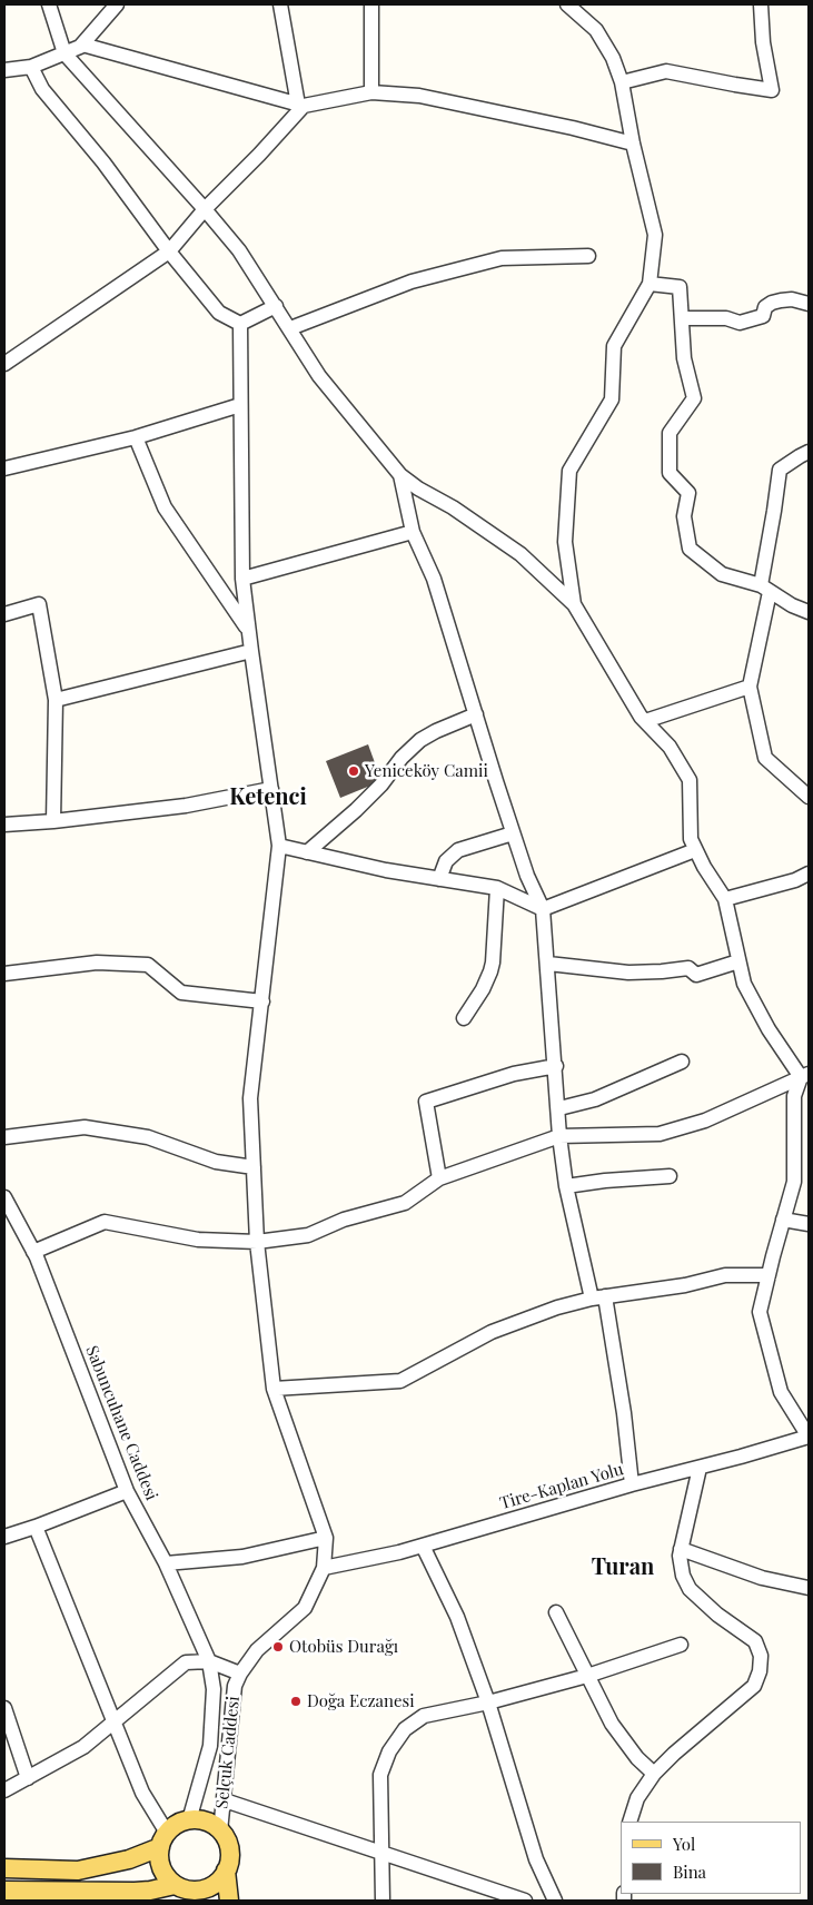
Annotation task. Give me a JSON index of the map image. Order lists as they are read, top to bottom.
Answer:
{
  "streets": {
    "street": ["Sabuncuhane Caddesi", "Tire-Kaplan Yolu", "Selçuk Caddesi"]
  },
  "crossings": [
    ["Sabuncuhane Caddesi", "Selçuk Caddesi"]
  ],
  "districts": ["Ketenci", "Turan"],
  "places": ["Yeniceköy Camii", "Otobüs Durağı", "Doğa Eczanesi"],
  "legend": ["Yol", "Bina"]
}
